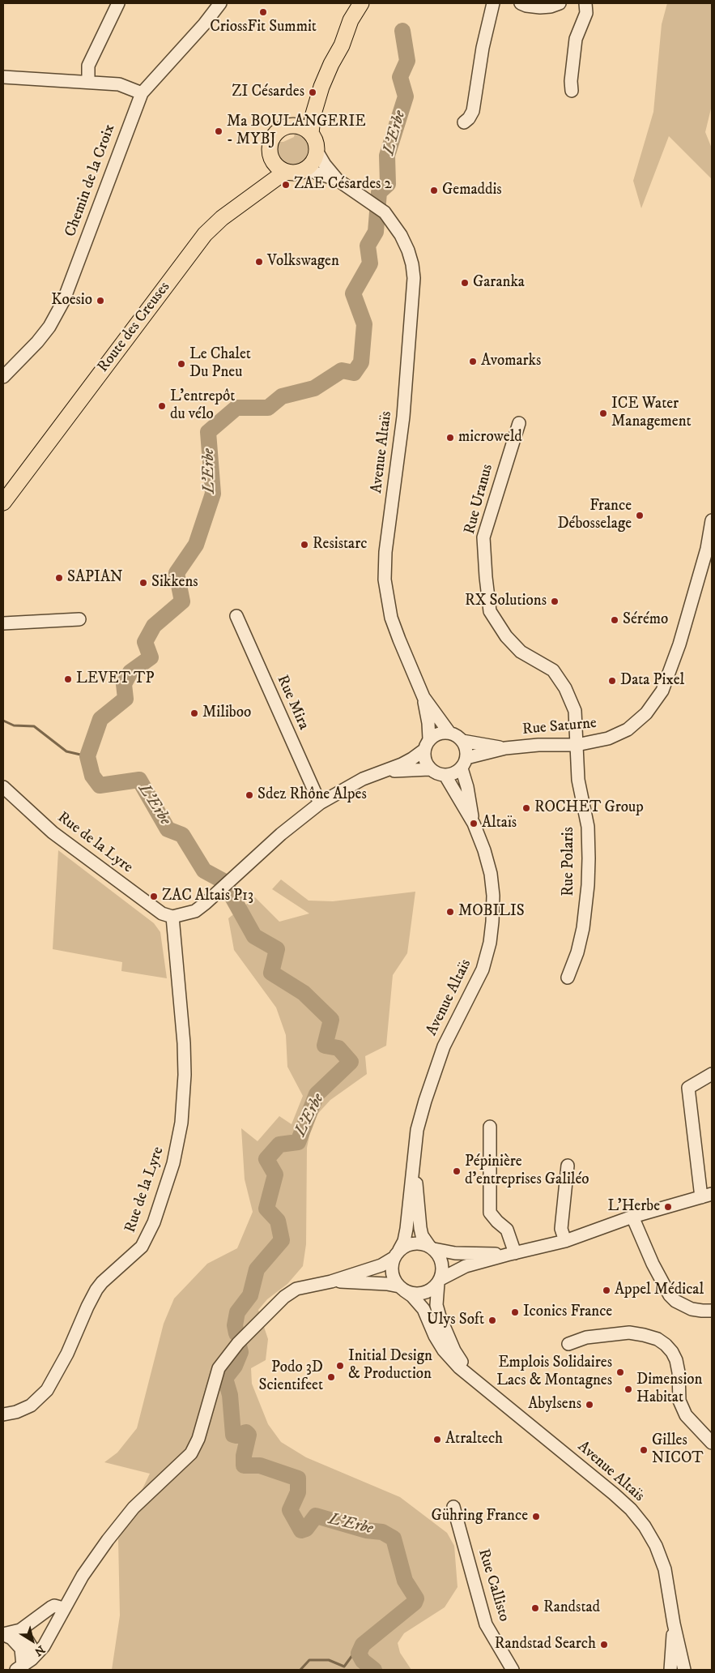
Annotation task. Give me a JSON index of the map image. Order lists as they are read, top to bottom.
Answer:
{
  "streets": {
    "main road": ["Route des Creuses"],
    "street": [
      "Chemin de la Croix",
      "Avenue Altaïs",
      "Rue Uranus",
      "Rue Mira",
      "Rue Saturne",
      "Rue de la Lyre",
      "Rue Polaris",
      "Rue Callisto"
    ]
  },
  "crossings": [
    ["Avenue Altaïs", "Rue Saturne"],
    ["Rue Uranus", "Rue Saturne"],
    ["Rue Uranus", "Rue Polaris"],
    ["Rue Saturne", "Rue Polaris"]
  ],
  "water": ["L'Erbe"],
  "places": [
    "CriossFit Summit",
    "ZI Césardes",
    "Ma BOULANGERIE - MYBJ",
    "ZAE Césardes 2",
    "Gemaddis",
    "Volkswagen",
    "Garanka",
    "Koesio",
    "Avomarks",
    "Le Chalet Du Pneu",
    "L'entrepôt du vélo",
    "ICE Water Management",
    "microweld",
    "France Débosselage",
    "Resistarc",
    "SAPIAN",
    "Sikkens",
    "RX Solutions",
    "Sérémo",
    "LEVET TP",
    "Data Pixel",
    "Miliboo",
    "Sdez Rhône Alpes",
    "ROCHET Group",
    "Altaïs",
    "ZAC Altais P13",
    "MOBILIS",
    "Pépinière d'entreprises Galiléo",
    "L'Herbe",
    "Appel Médical",
    "Iconics France",
    "Ulys Soft",
    "Initial Design & Production",
    "Emplois Solidaires Lacs & Montagnes",
    "Podo 3D Scientifeet",
    "Dimension Habitat",
    "Abylsens",
    "Atraltech",
    "Gilles NICOT",
    "Gühring France",
    "Randstad",
    "Randstad Search"
  ],
  "north": "bottom right"
}
